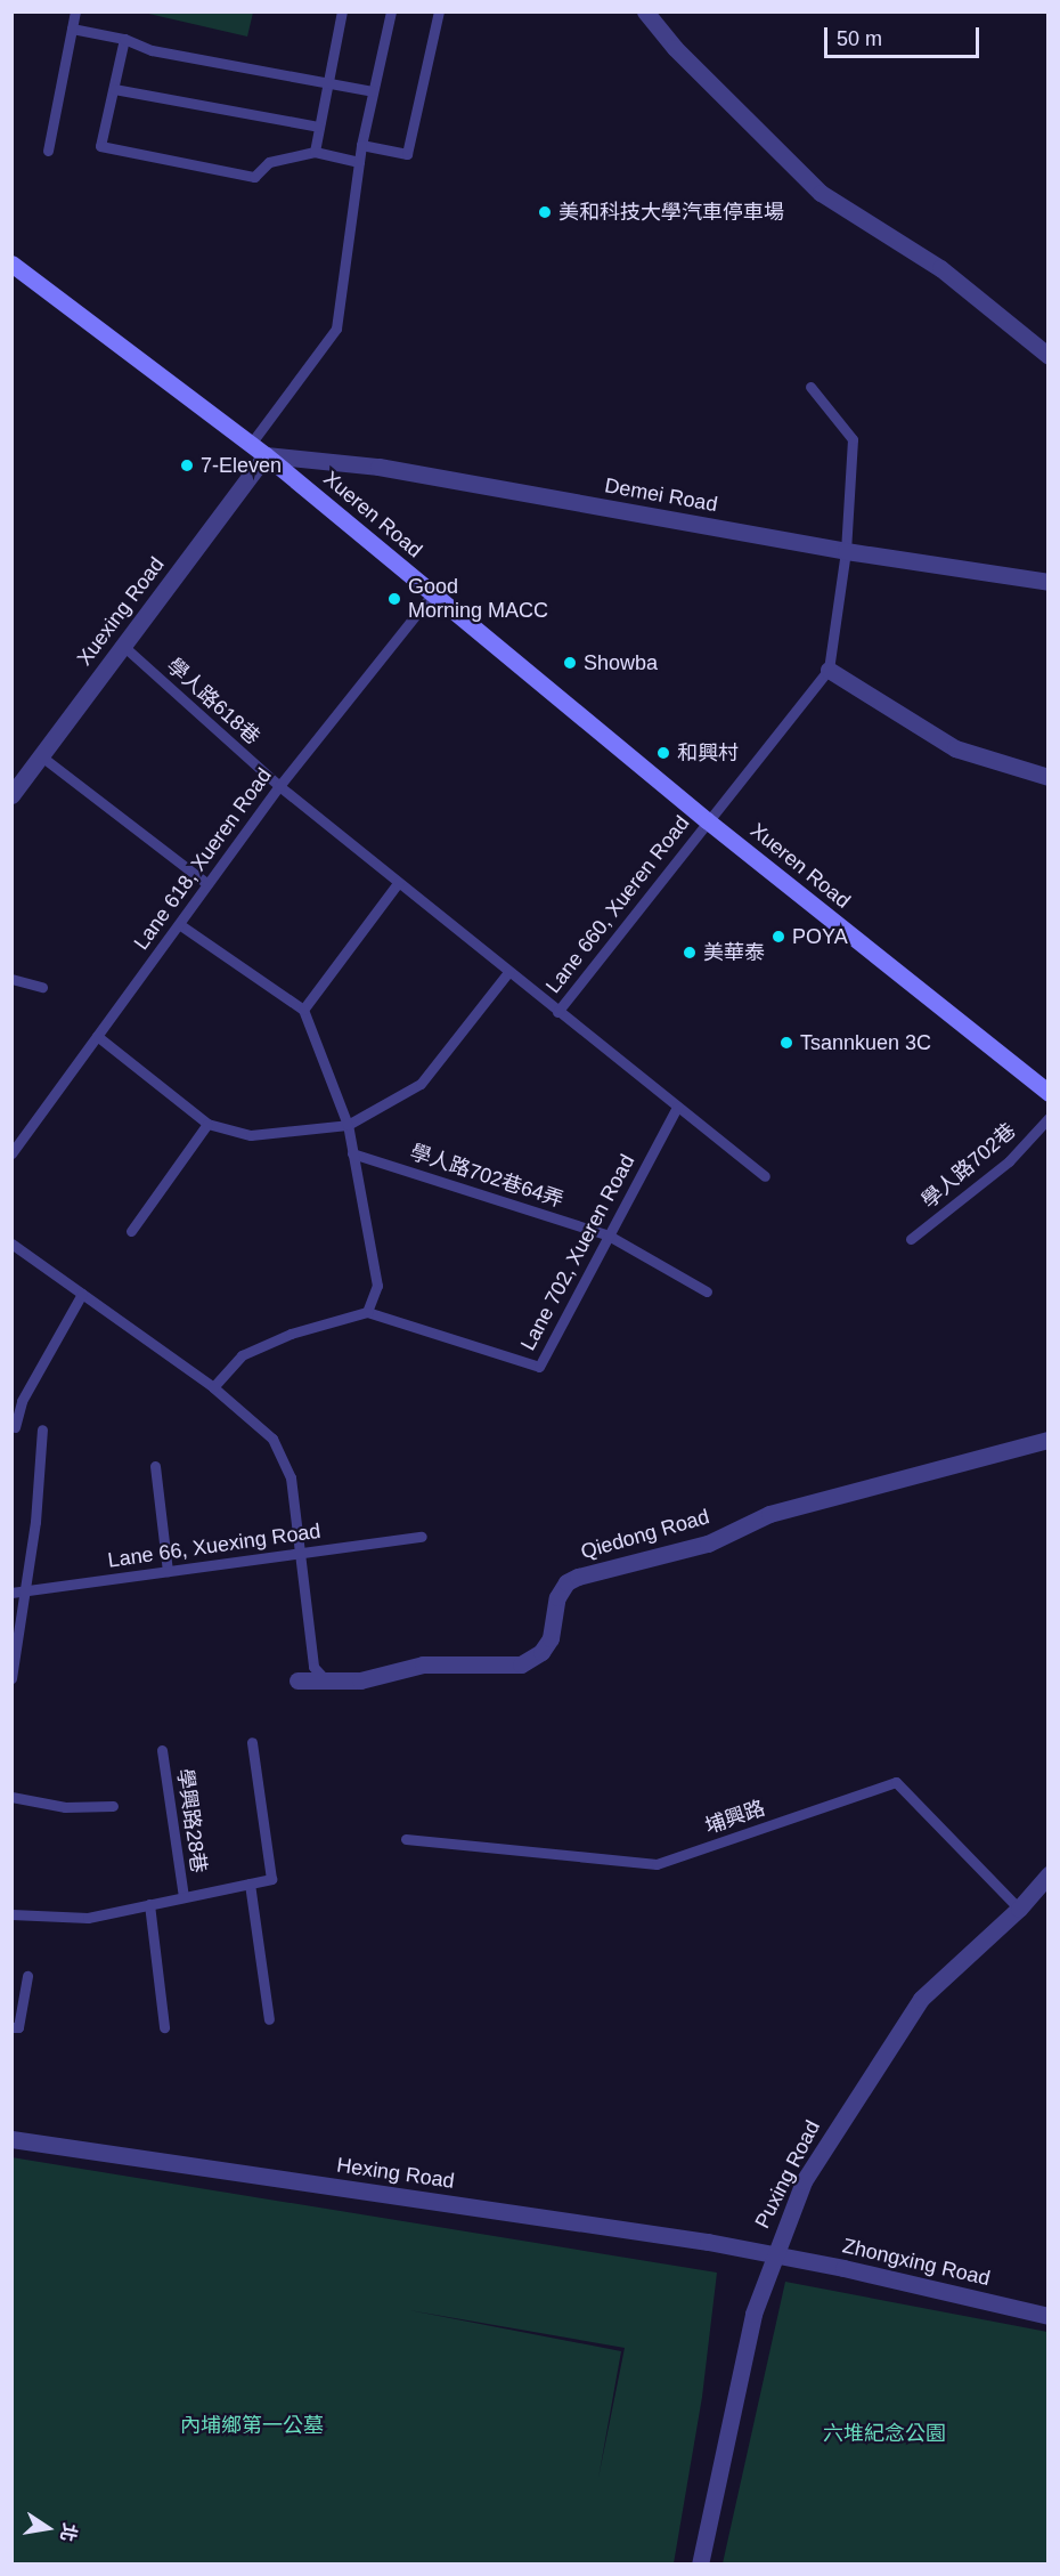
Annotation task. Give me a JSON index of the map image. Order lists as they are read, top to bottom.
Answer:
{
  "streets": {
    "main road": ["Xueren Road"],
    "street": [
      "Demei Road",
      "Xuexing Road",
      "Qiedong Road",
      "Hexing Road",
      "Puxing Road",
      "Zhongxing Road"
    ],
    "lane": [
      "學人路618巷",
      "Lane 618, Xueren Road",
      "Lane 660, Xueren Road",
      "學人路702巷",
      "學人路702巷64弄",
      "Lane 702, Xueren Road",
      "Lane 66, Xuexing Road",
      "埔興路",
      "學興路28巷"
    ]
  },
  "crossings": [
    ["Demei Road", "Xueren Road"],
    ["Demei Road", "Xuexing Road"],
    ["Xueren Road", "Xuexing Road"],
    ["Xueren Road", "Lane 618, Xueren Road"],
    ["Xueren Road", "Lane 660, Xueren Road"],
    ["Xuexing Road", "學人路618巷"],
    ["學人路618巷", "Lane 618, Xueren Road"],
    ["學人路618巷", "Lane 660, Xueren Road"],
    ["Lane 618, Xueren Road", "Lane 660, Xueren Road"],
    ["Lane 660, Xueren Road", "Lane 702, Xueren Road"],
    ["學人路702巷64弄", "Lane 702, Xueren Road"],
    ["埔興路", "Puxing Road"],
    ["Hexing Road", "Puxing Road"],
    ["Hexing Road", "Zhongxing Road"],
    ["Puxing Road", "Zhongxing Road"]
  ],
  "parks": ["內埔鄉第一公墓", "六堆紀念公園"],
  "places": [
    "美和科技大學汽車停車場",
    "7-Eleven",
    "Good Morning MACC",
    "Showba",
    "和興村",
    "POYA",
    "美華泰",
    "Tsannkuen 3C"
  ],
  "scale_bar": "50 m",
  "north": "right"
}
